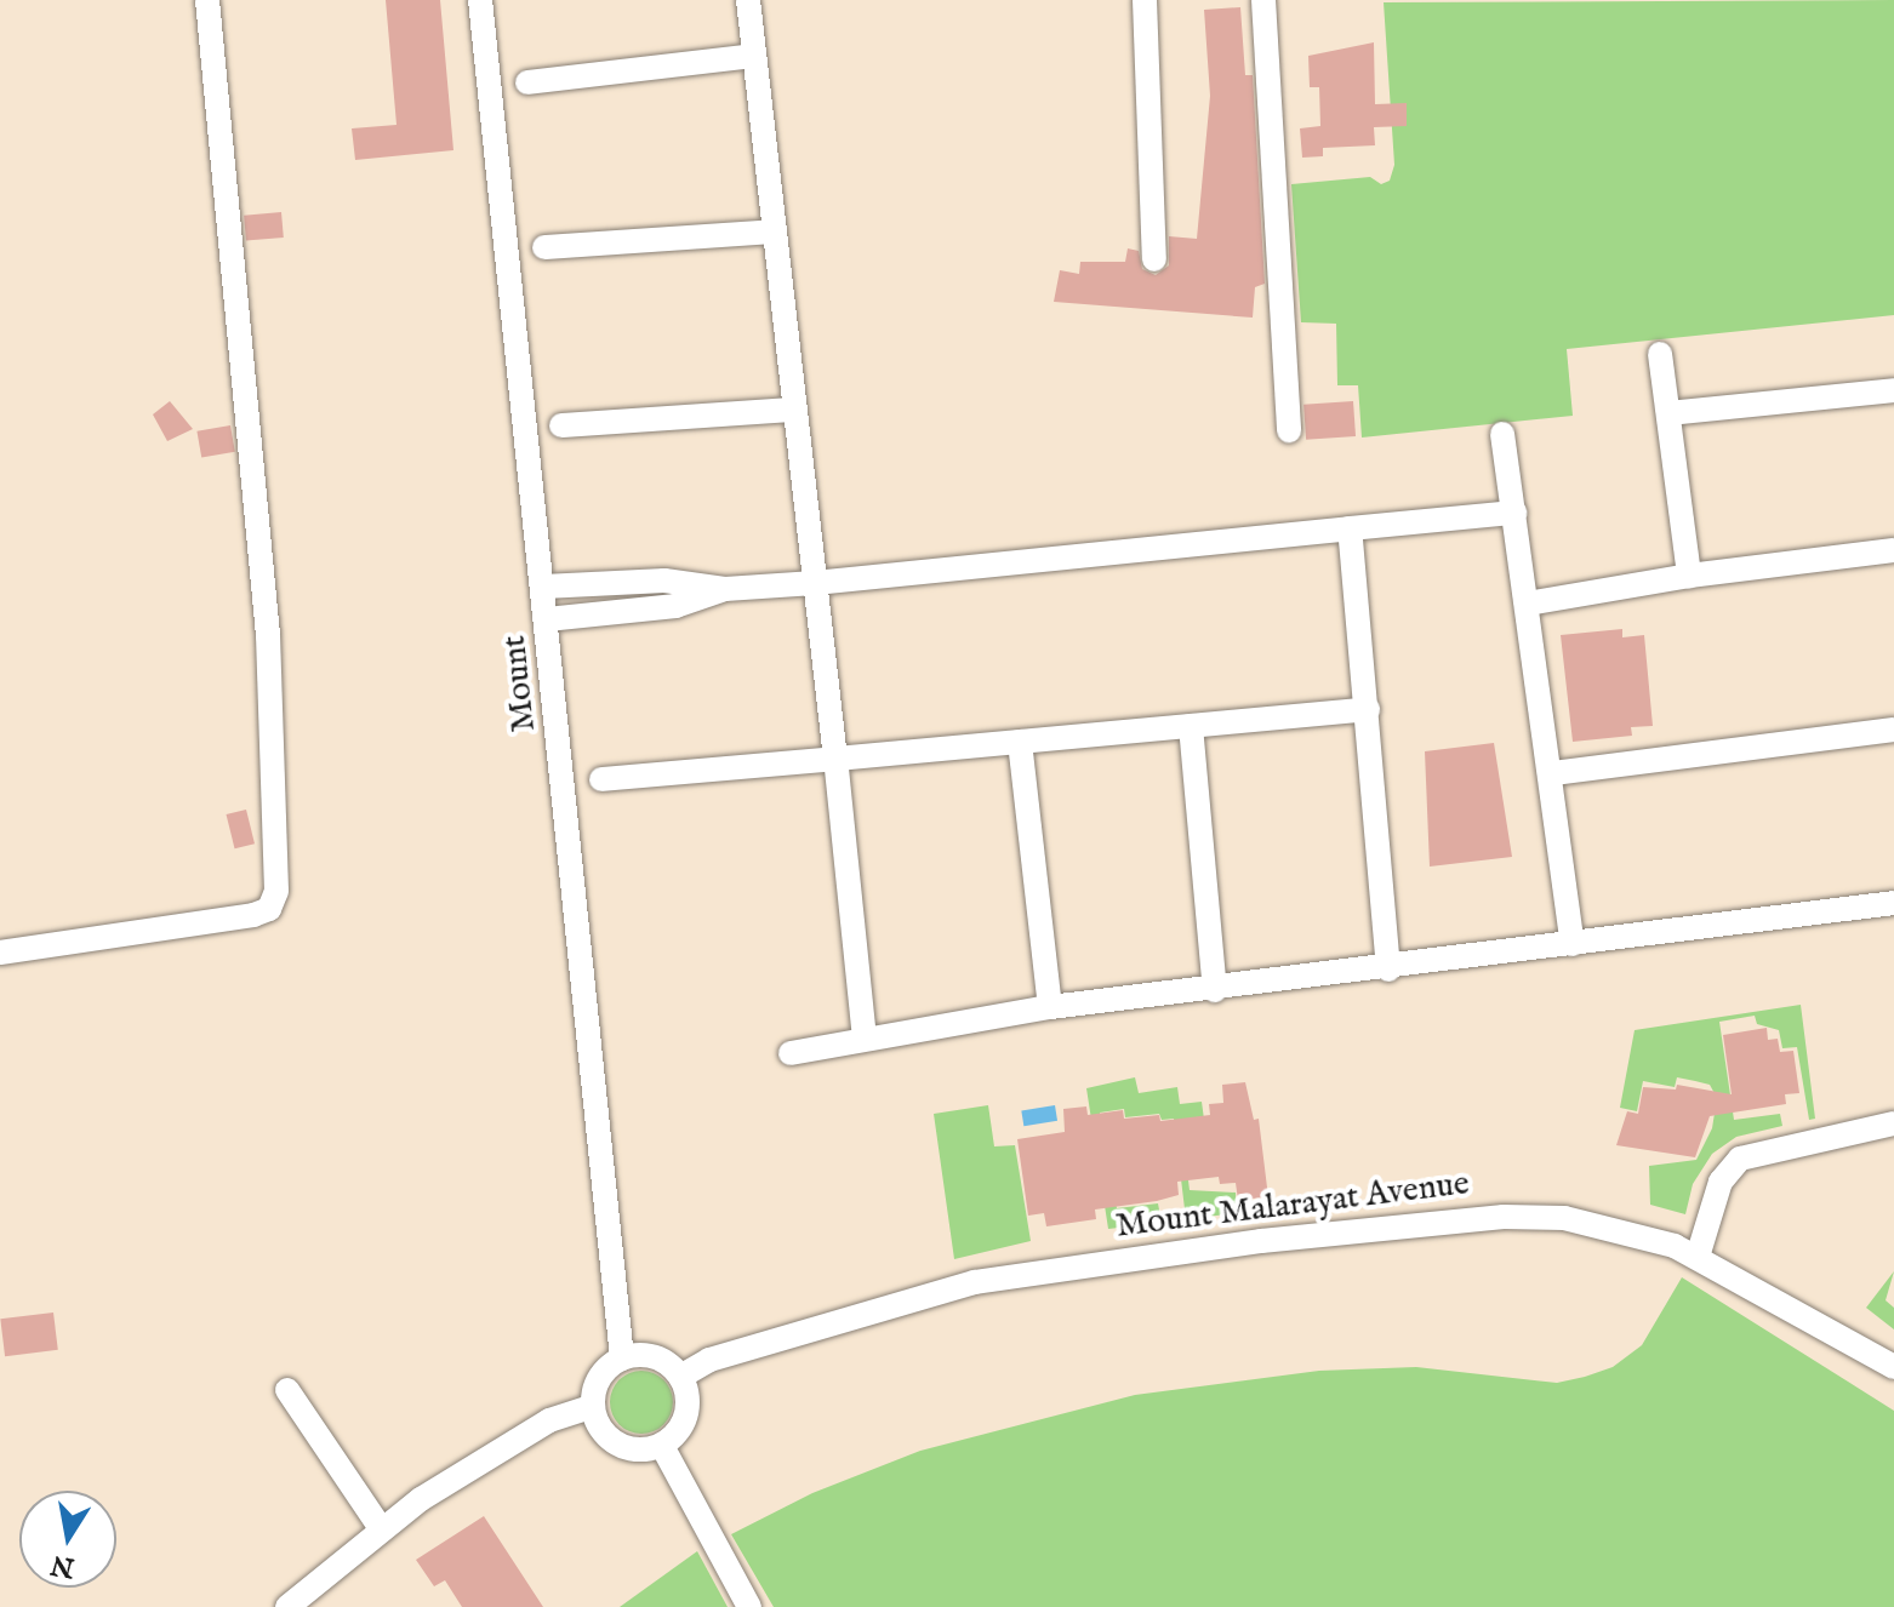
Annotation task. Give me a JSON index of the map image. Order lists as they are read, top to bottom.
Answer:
{
  "streets": {
    "street": ["Mount", "Mount Malarayat Avenue"]
  },
  "crossings": [
    ["Mount", "Mount Malarayat Avenue"]
  ],
  "north": "bottom"
}
